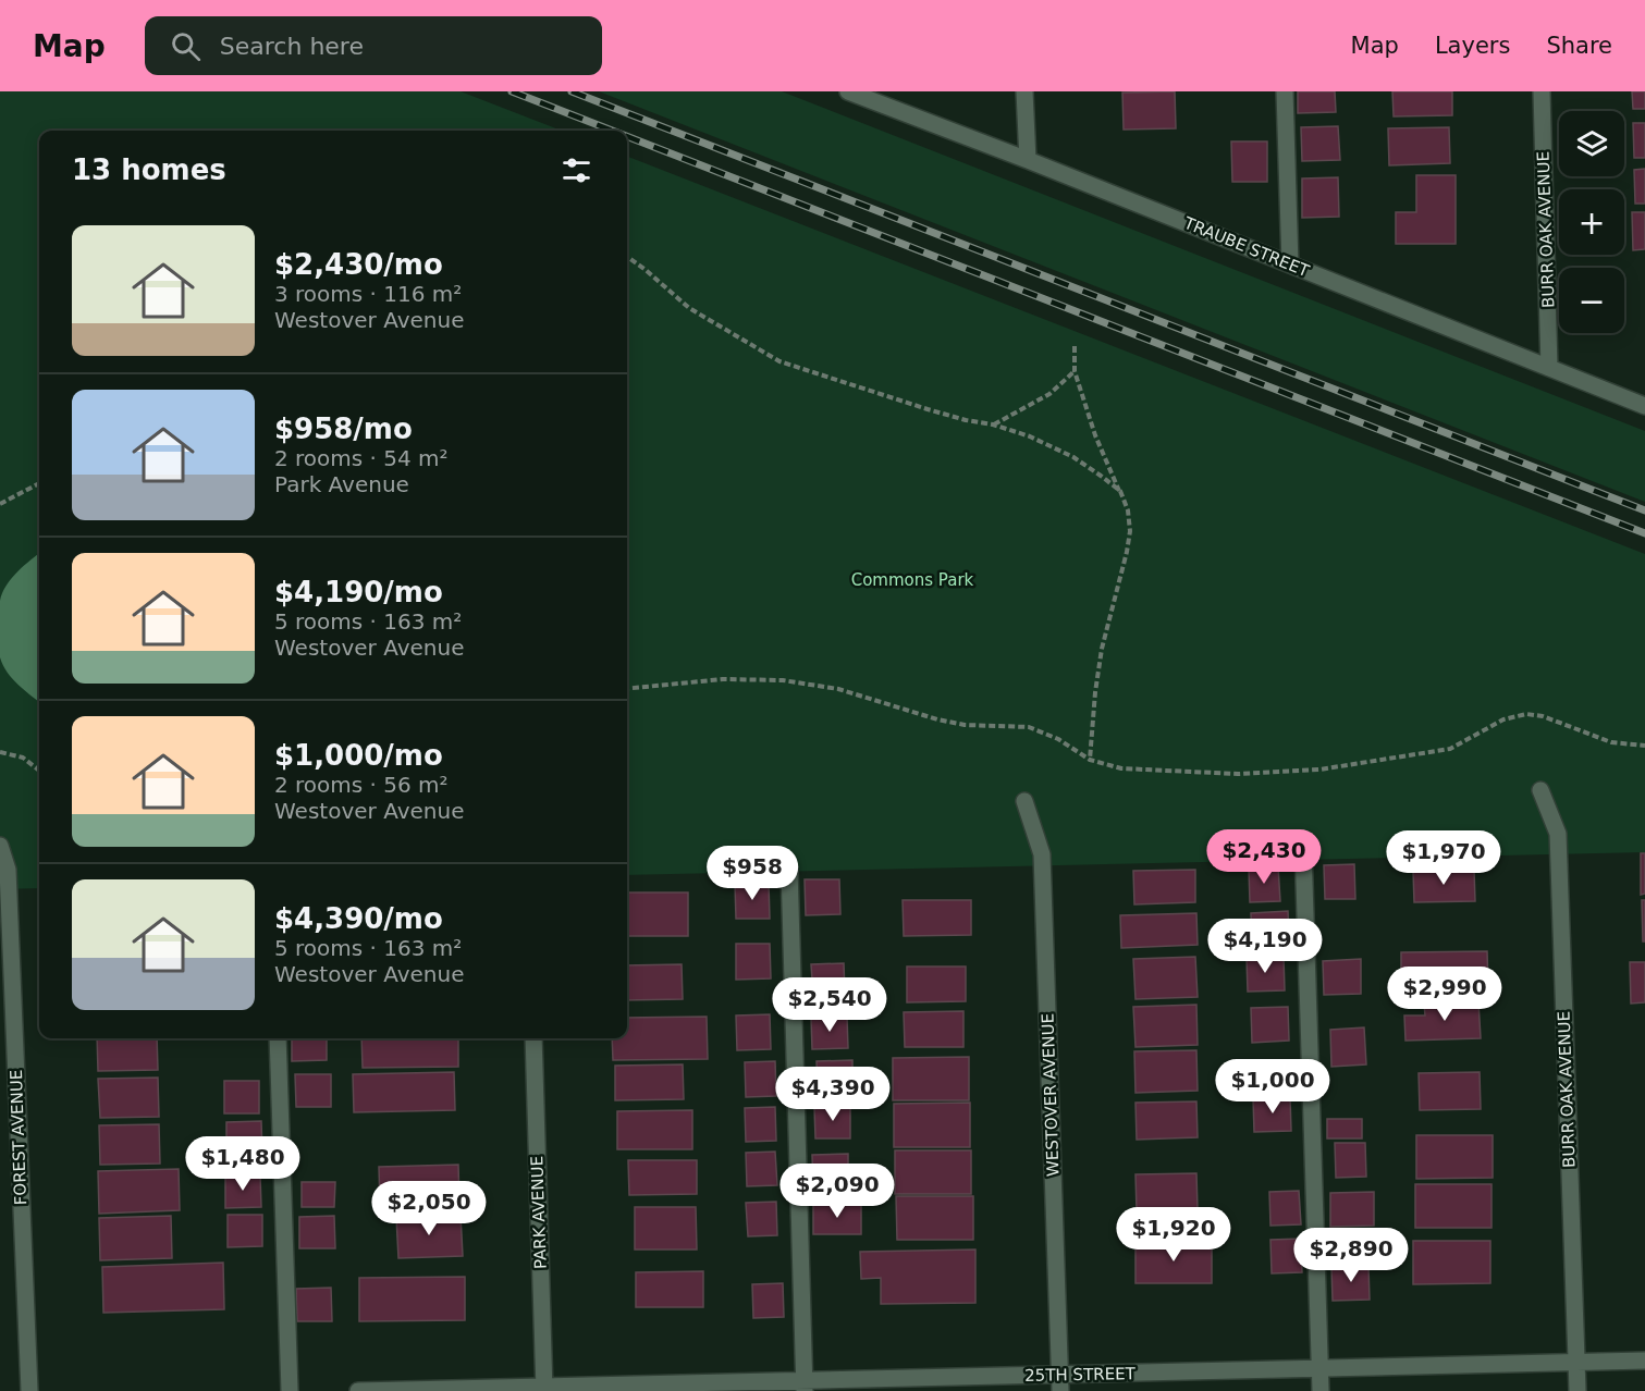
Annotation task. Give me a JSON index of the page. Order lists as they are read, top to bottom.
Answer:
{
  "streets": {
    "street": [
      "BURR OAK AVENUE",
      "TRAUBE STREET",
      "WESTOVER AVENUE",
      "FOREST AVENUE",
      "PARK AVENUE",
      "25TH STREET"
    ]
  },
  "crossings": [
    ["BURR OAK AVENUE", "TRAUBE STREET"],
    ["BURR OAK AVENUE", "25TH STREET"],
    ["WESTOVER AVENUE", "25TH STREET"],
    ["PARK AVENUE", "25TH STREET"]
  ],
  "parks": ["Commons Park"],
  "page": {
    "header": "Map",
    "search": "Search here",
    "nav": ["Map", "Layers", "Share"],
    "map_buttons": ["+", "−"],
    "heading": "13 homes",
    "list": [
      {
        "name": "$2,430/mo",
        "note": "3 rooms · 116 m² · Westover Avenue"
      },
      {
        "name": "$958/mo",
        "note": "2 rooms · 54 m² · Park Avenue"
      },
      {
        "name": "$4,190/mo",
        "note": "5 rooms · 163 m² · Westover Avenue"
      },
      {
        "name": "$1,000/mo",
        "note": "2 rooms · 56 m² · Westover Avenue"
      },
      {
        "name": "$4,390/mo",
        "note": "5 rooms · 163 m² · Westover Avenue"
      }
    ],
    "price": [
      "$2,430",
      "$1,970",
      "$958",
      "$4,190",
      "$2,990",
      "$2,540",
      "$1,000",
      "$4,390",
      "$1,480",
      "$2,090",
      "$2,050",
      "$1,920",
      "$2,890"
    ]
  }
}
